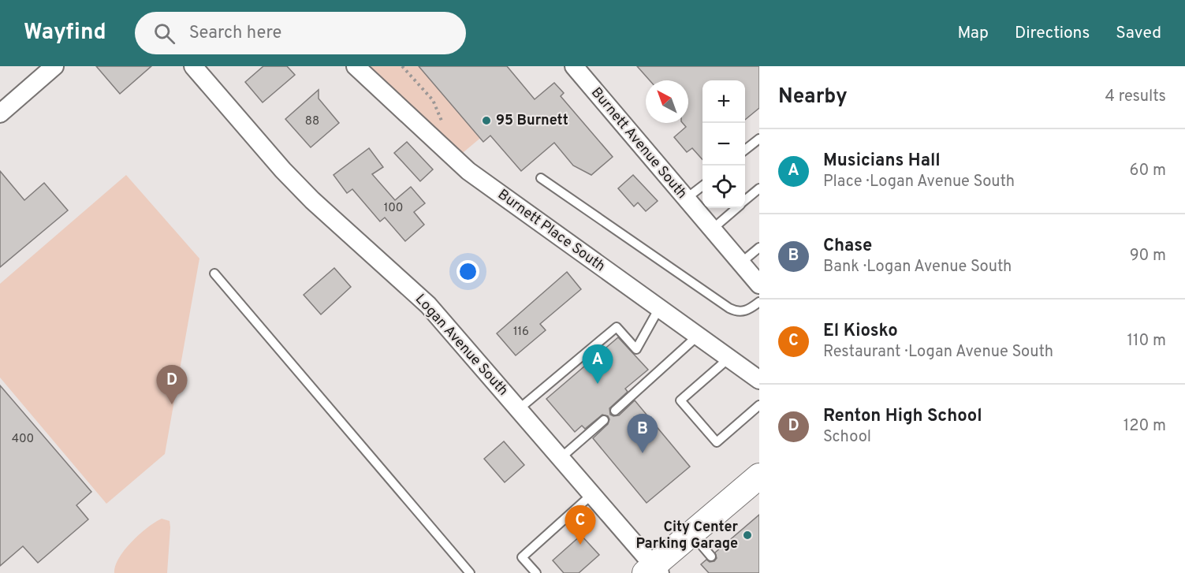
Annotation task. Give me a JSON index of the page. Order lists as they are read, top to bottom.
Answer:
{
  "streets": {
    "street": ["Burnett Avenue South", "Burnett Place South", "Logan Avenue South"]
  },
  "places": ["95 Burnett", "City Center Parking Garage"],
  "house_numbers": [
    "88",
    "100",
    "116",
    "400"
  ],
  "north": "top left",
  "page": {
    "header": "Wayfind",
    "search": "Search here",
    "nav": ["Map", "Directions", "Saved"],
    "heading": ["Nearby", "4 results"],
    "map_buttons": ["+", "−"],
    "list": [
      {
        "mark": "A",
        "name": "Musicians Hall",
        "note": "Place · Logan Avenue South",
        "value": "60 m"
      },
      {
        "mark": "B",
        "name": "Chase",
        "note": "Bank · Logan Avenue South",
        "value": "90 m"
      },
      {
        "mark": "C",
        "name": "El Kiosko",
        "note": "Restaurant · Logan Avenue South",
        "value": "110 m"
      },
      {
        "mark": "D",
        "name": "Renton High School",
        "note": "School",
        "value": "120 m"
      }
    ],
    "pins": [
      "A",
      "D",
      "B",
      "C"
    ]
  }
}
